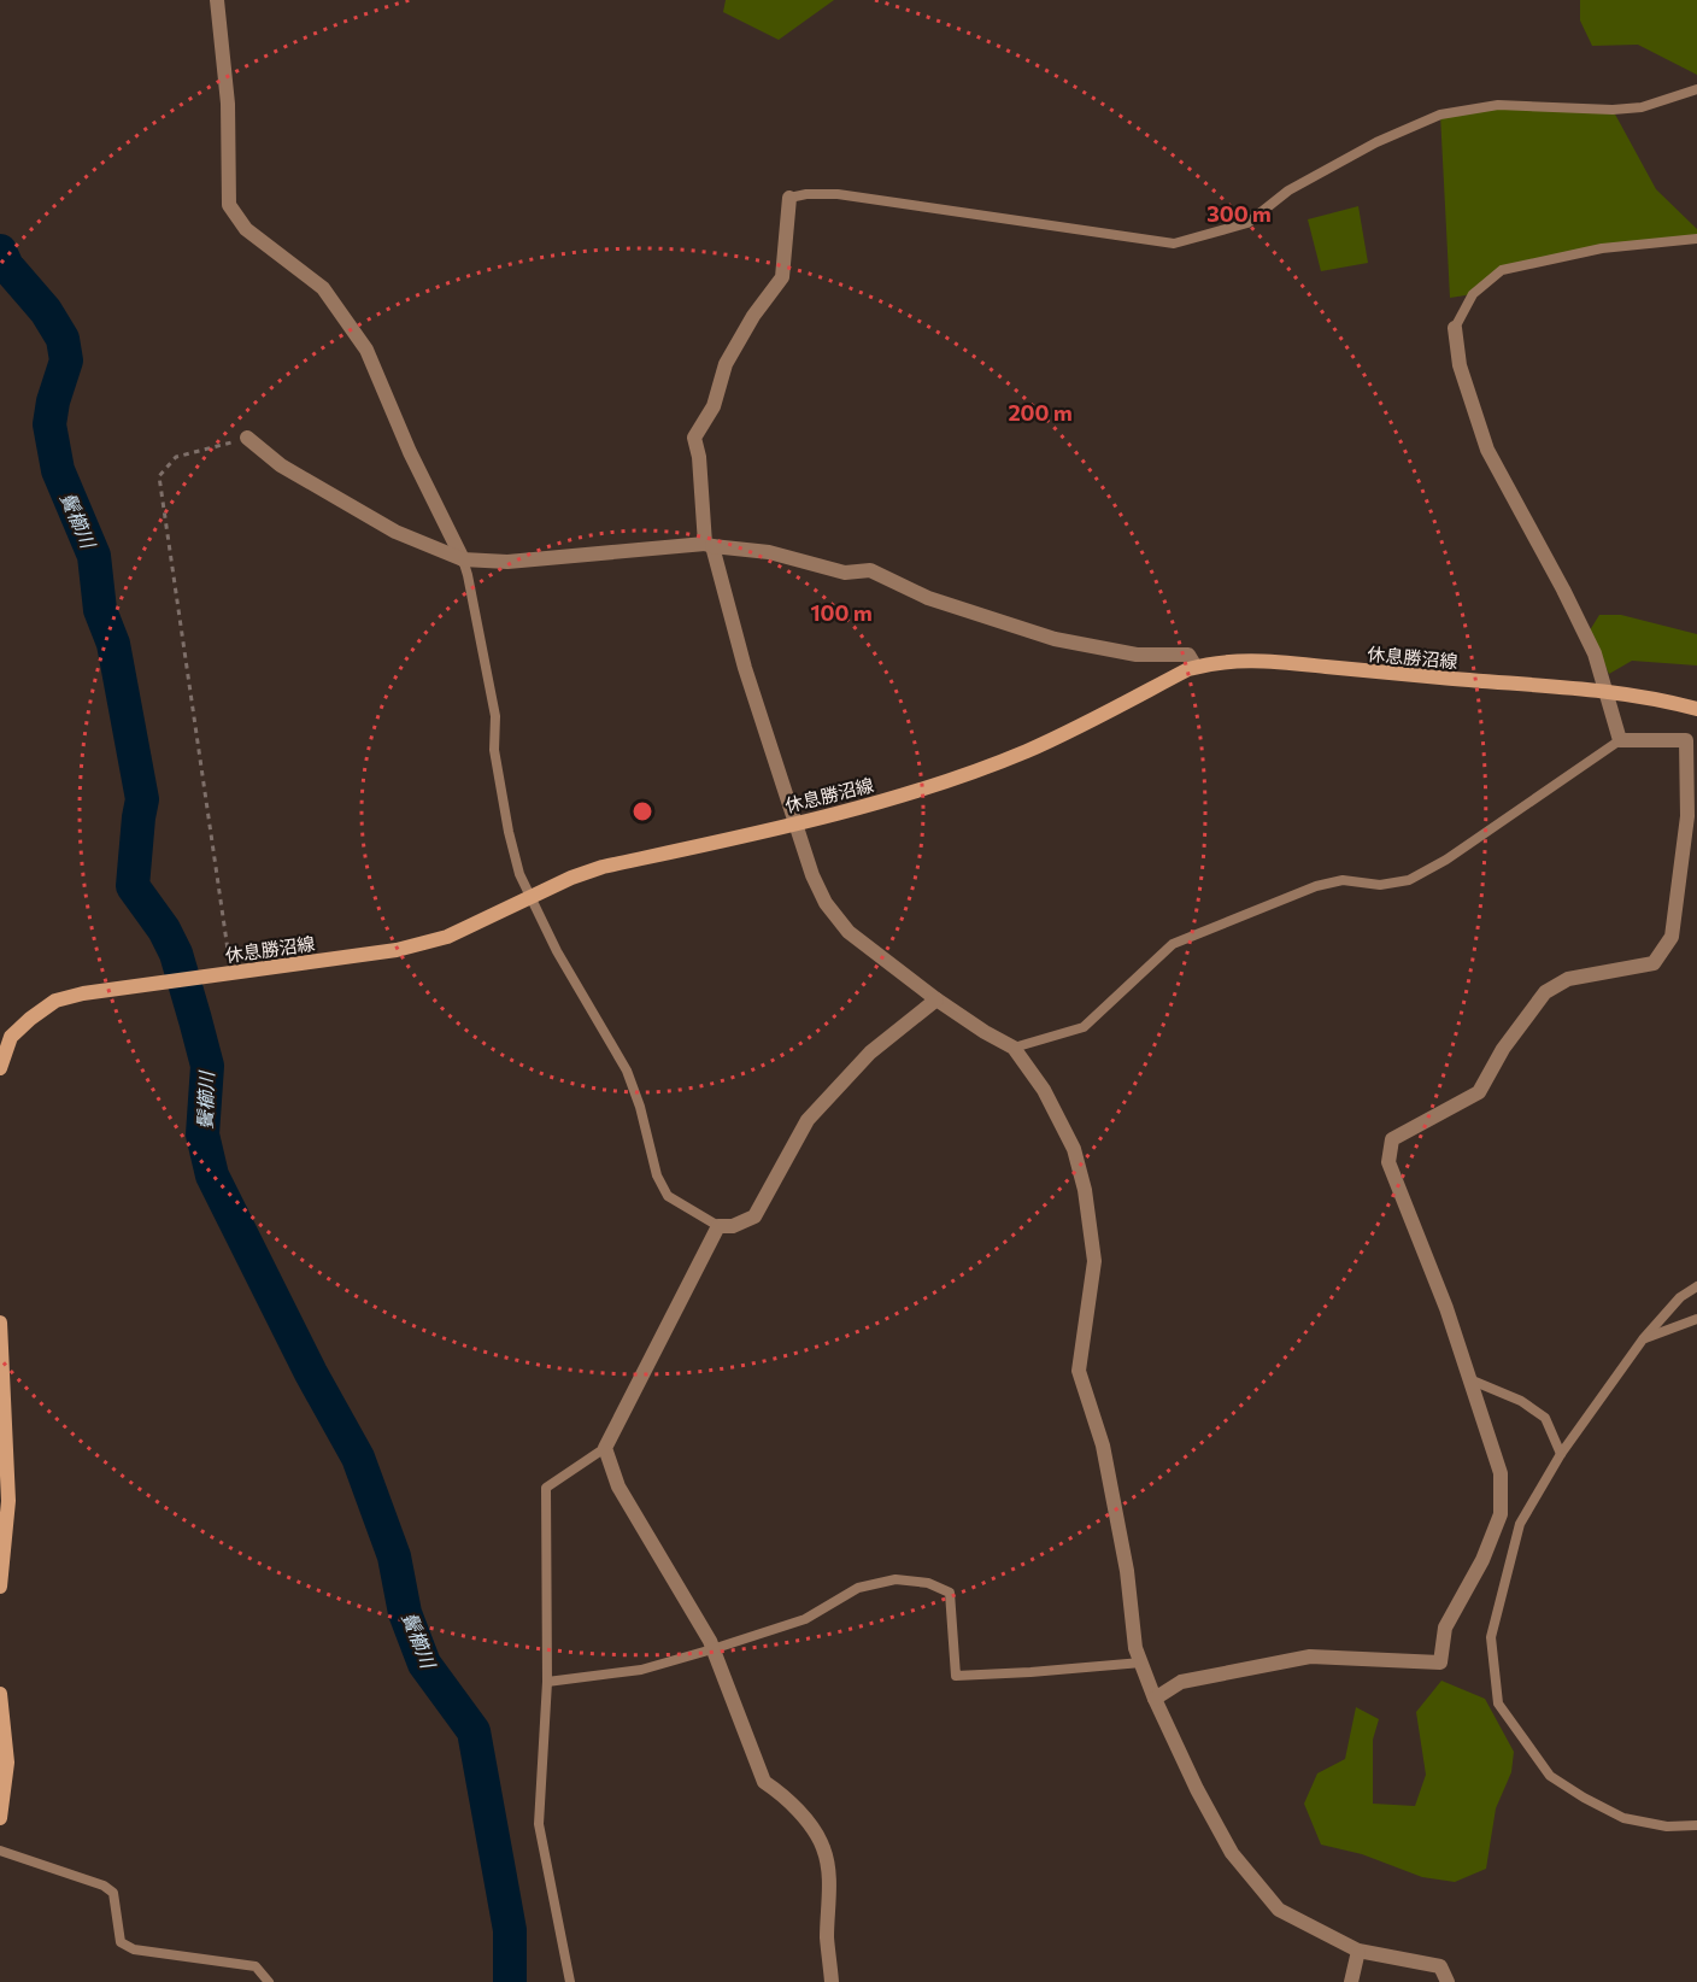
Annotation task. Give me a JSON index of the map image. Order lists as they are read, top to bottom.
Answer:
{
  "streets": {
    "main road": ["休息勝沼線"]
  },
  "water": ["鬢櫛川"],
  "rings": ["300 m", "200 m", "100 m"]
}
